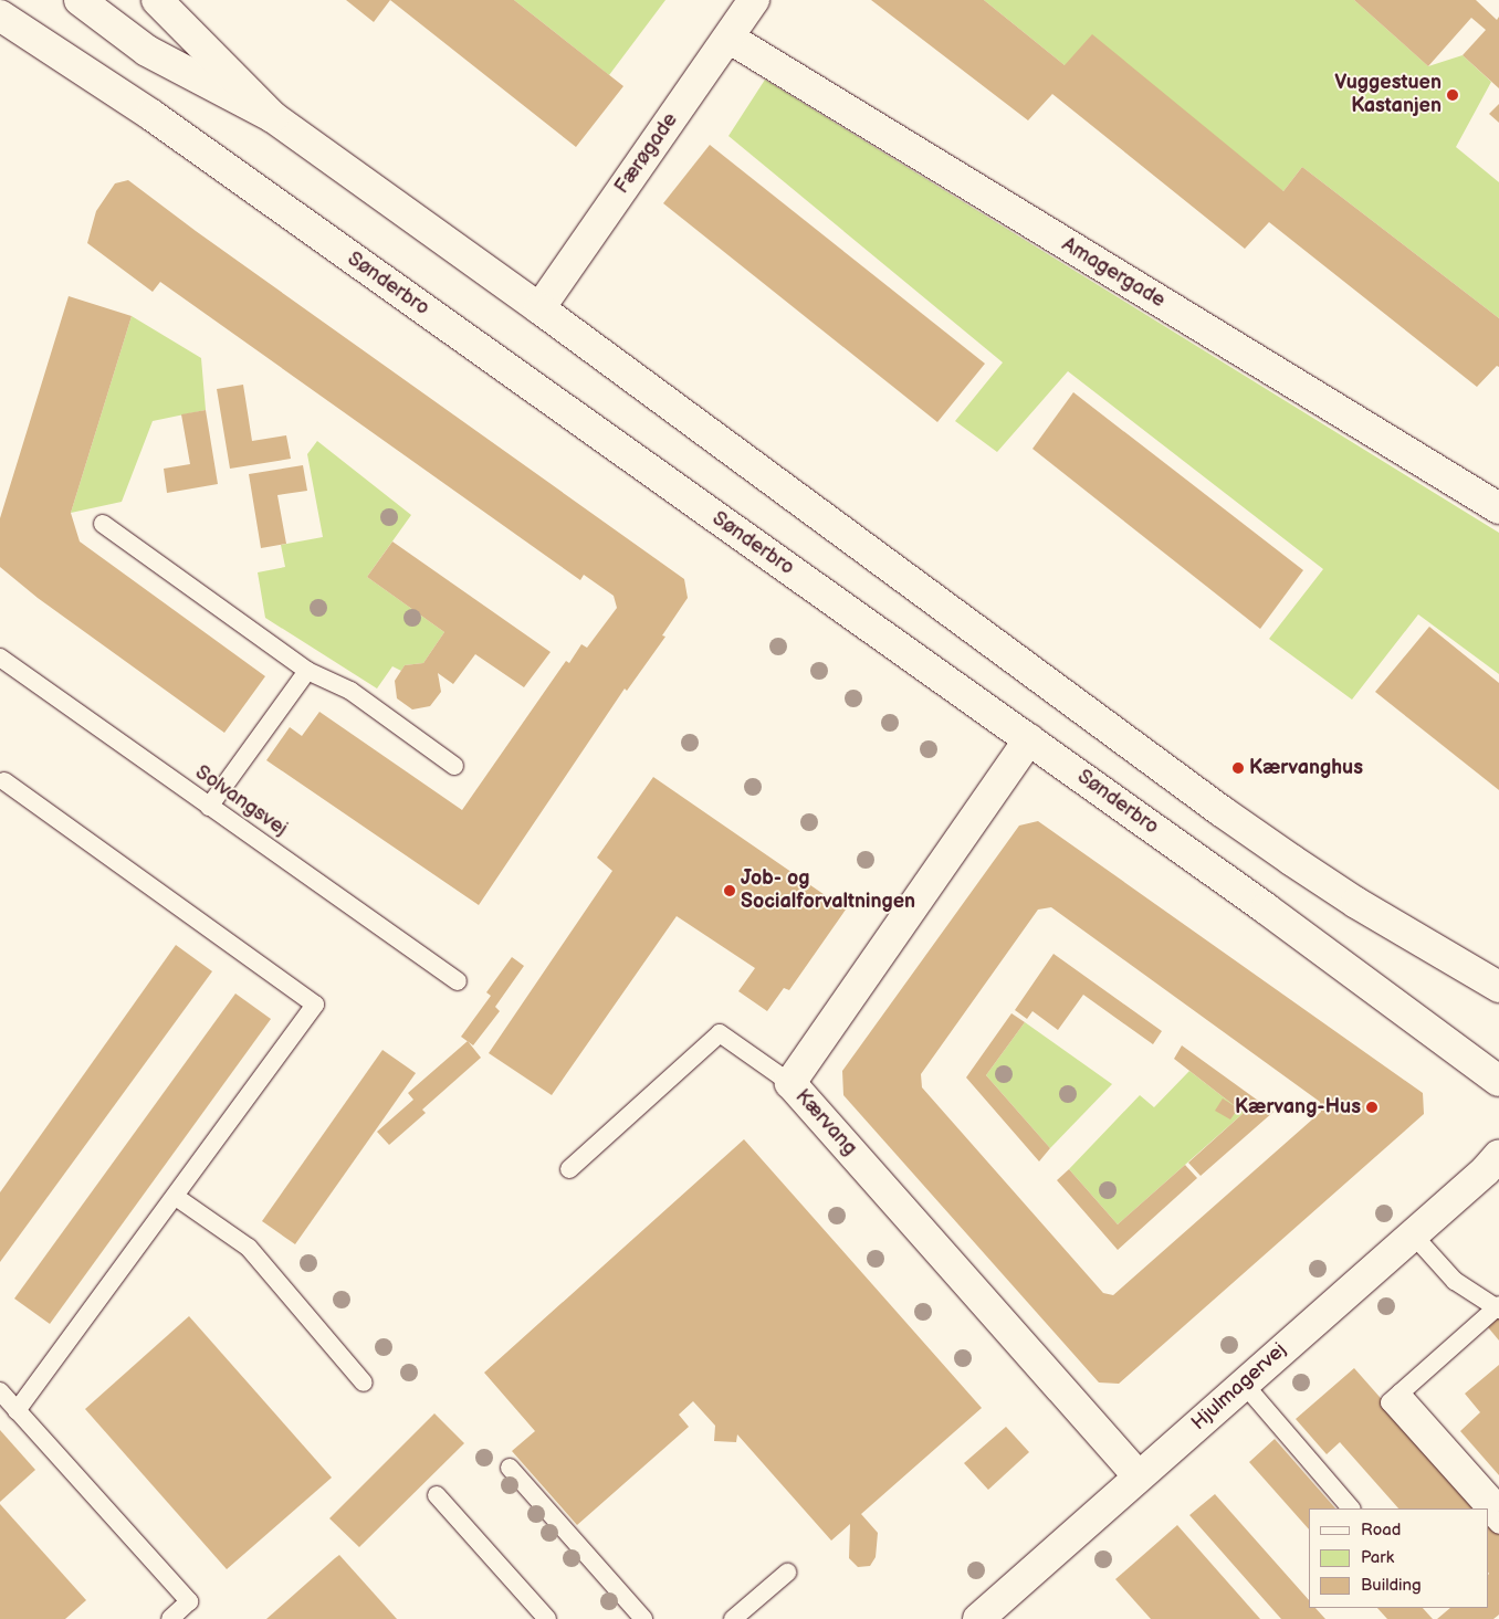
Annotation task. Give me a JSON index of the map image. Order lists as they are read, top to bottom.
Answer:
{
  "streets": {
    "street": [
      "Færøgade",
      "Amagergade",
      "Sønderbro",
      "Kærvang",
      "Hjulmagervej"
    ],
    "lane": ["Solvangsvej"]
  },
  "crossings": [
    ["Færøgade", "Amagergade"],
    ["Sønderbro", "Kærvang"],
    ["Kærvang", "Hjulmagervej"]
  ],
  "places": [
    "Vuggestuen Kastanjen",
    "Kærvanghus",
    "Job- og Socialforvaltningen",
    "Kærvang-Hus"
  ],
  "legend": ["Road", "Park", "Building"]
}
